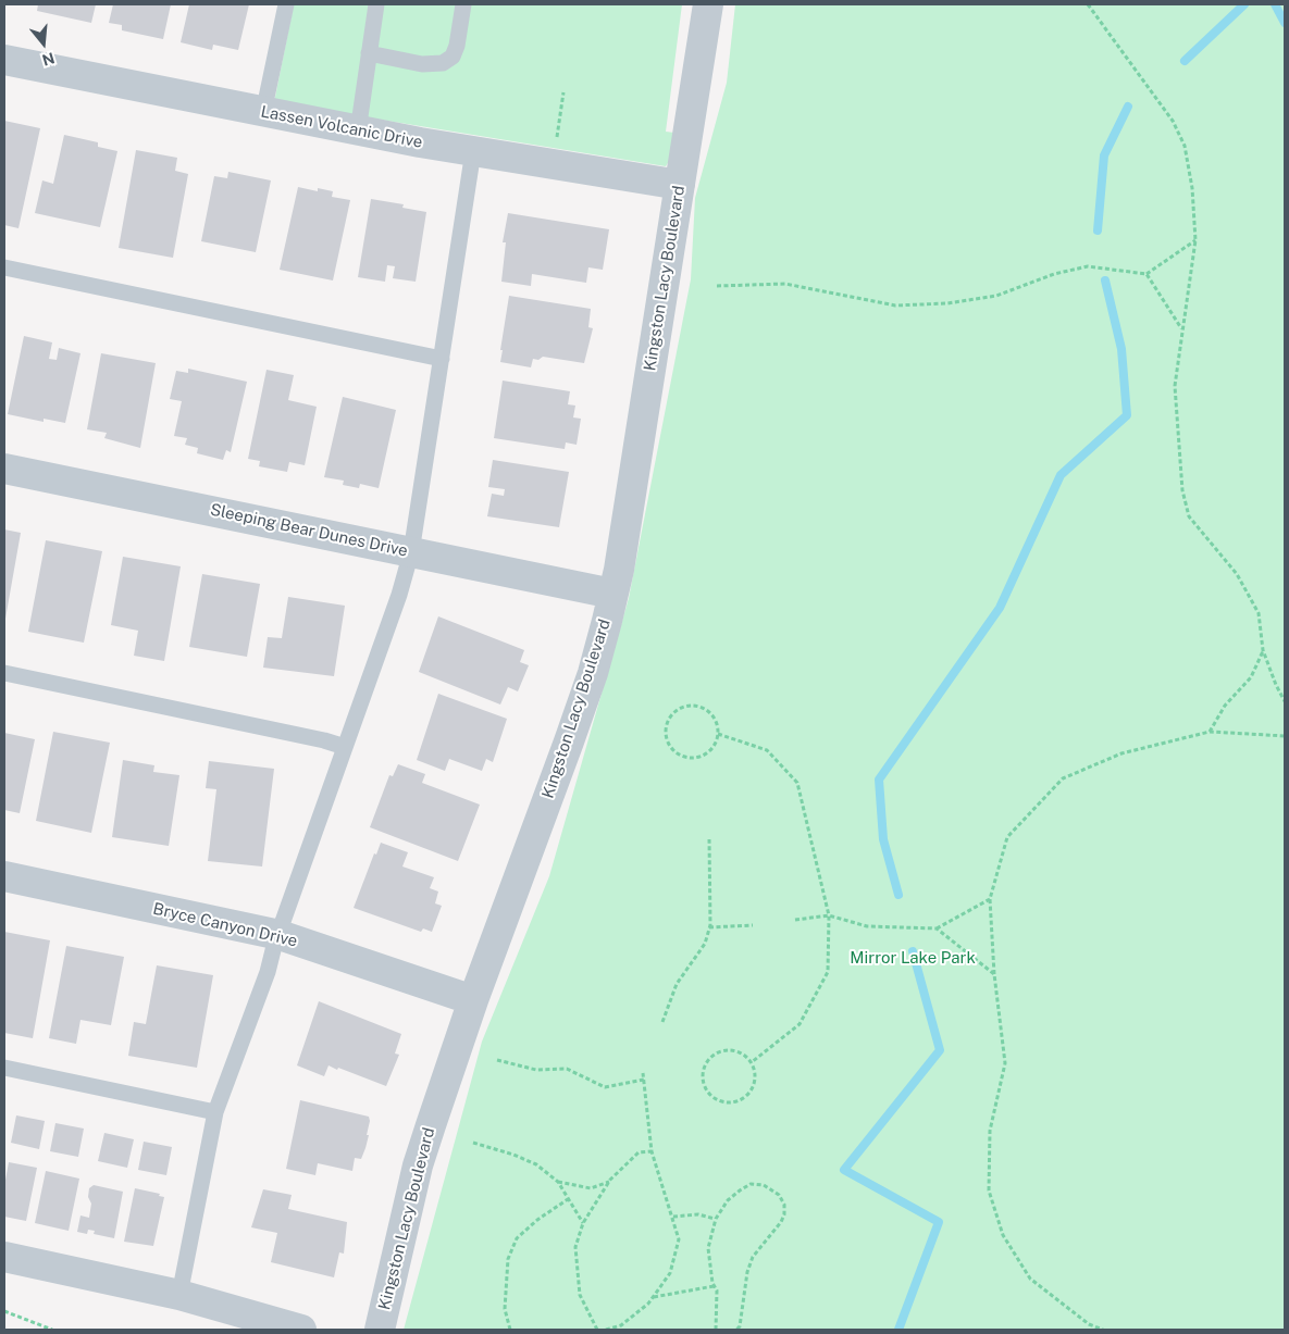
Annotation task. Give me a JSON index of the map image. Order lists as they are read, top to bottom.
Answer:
{
  "streets": {
    "street": [
      "Lassen Volcanic Drive",
      "Kingston Lacy Boulevard",
      "Sleeping Bear Dunes Drive",
      "Bryce Canyon Drive"
    ]
  },
  "crossings": [
    ["Lassen Volcanic Drive", "Kingston Lacy Boulevard"],
    ["Kingston Lacy Boulevard", "Sleeping Bear Dunes Drive"],
    ["Kingston Lacy Boulevard", "Bryce Canyon Drive"]
  ],
  "parks": ["Mirror Lake Park"],
  "north": "bottom"
}
